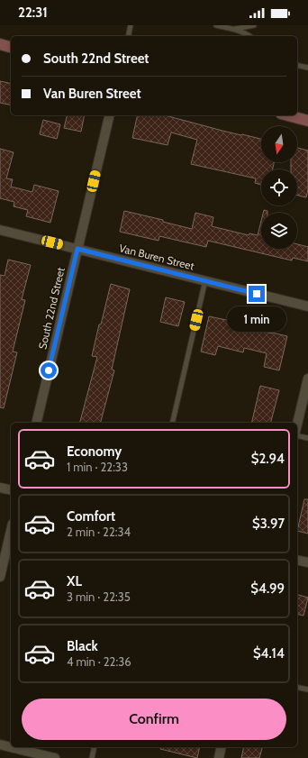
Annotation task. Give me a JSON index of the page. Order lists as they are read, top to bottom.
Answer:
{
  "streets": {
    "street": ["Van Buren Street", "South 22nd Street"]
  },
  "crossings": [
    ["Van Buren Street", "South 22nd Street"]
  ],
  "north": "bottom",
  "page": {
    "status": "22:31",
    "banner": ["South 22nd Street", "Van Buren Street"],
    "bubble": "1 min",
    "list": [
      {
        "name": "Economy",
        "note": "1 min · 22:33",
        "value": "$2.94"
      },
      {
        "name": "Comfort",
        "note": "2 min · 22:34",
        "value": "$3.97"
      },
      {
        "name": "XL",
        "note": "3 min · 22:35",
        "value": "$4.99"
      },
      {
        "name": "Black",
        "note": "4 min · 22:36",
        "value": "$4.14"
      }
    ],
    "buttons": "Confirm"
  }
}
